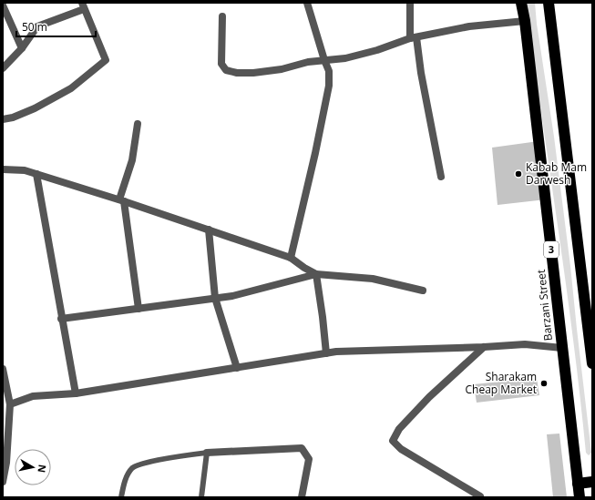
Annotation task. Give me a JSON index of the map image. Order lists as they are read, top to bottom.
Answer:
{
  "streets": {
    "highway": ["3", "Barzani Street"]
  },
  "places": ["Kabab Mam Darwesh", "Sharakam Cheap Market"],
  "scale_bar": "50 m",
  "north": "right"
}
